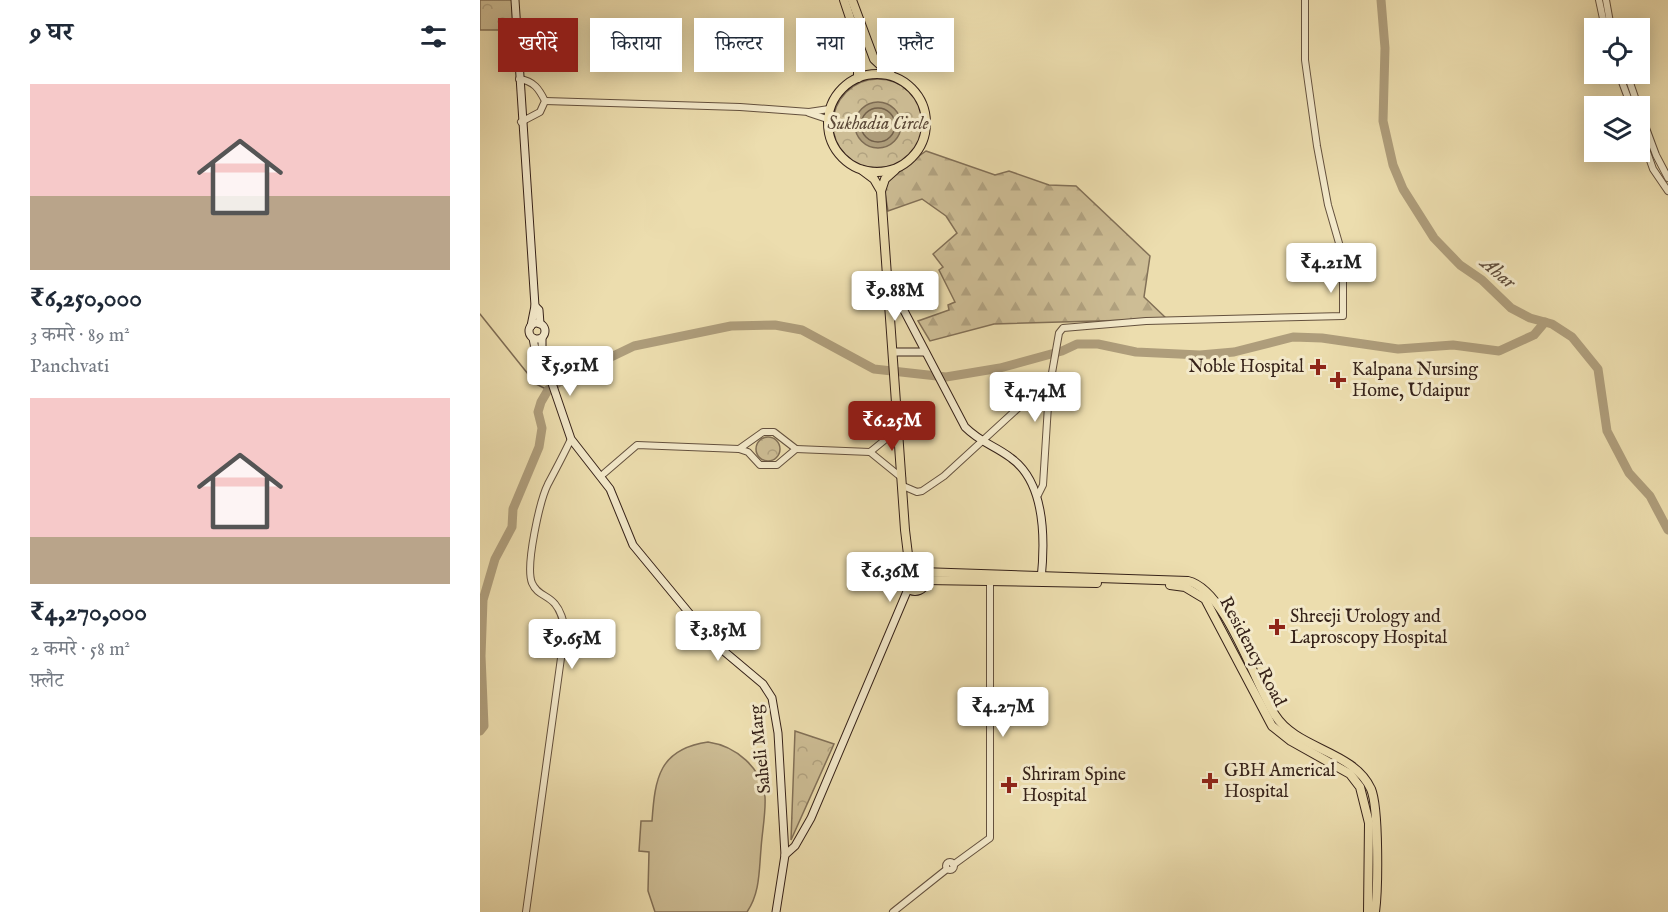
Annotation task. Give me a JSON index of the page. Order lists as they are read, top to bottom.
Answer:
{
  "streets": {
    "main road": ["Residency Road", "Saheli Marg"]
  },
  "water": ["Ahar"],
  "parks": ["Sukhadia Circle"],
  "places": {
    "health": [
      "Noble Hospital",
      "Kalpana Nursing Home, Udaipur",
      "Shreeji Urology and Laproscopy Hospital",
      "GBH Americal Hospital",
      "Shriram Spine Hospital"
    ]
  },
  "page": {
    "heading": "9 घर",
    "chip": [
      "खरीदें",
      "किराया",
      "फ़िल्टर",
      "नया",
      "फ़्लैट"
    ],
    "list": [
      {
        "name": "₹6,250,000",
        "note": "3 कमरे · 89 m² · Panchvati"
      },
      {
        "name": "₹4,270,000",
        "note": "2 कमरे · 58 m² · फ़्लैट"
      }
    ],
    "price": [
      "₹4.21M",
      "₹9.88M",
      "₹5.91M",
      "₹4.74M",
      "₹6.25M",
      "₹6.36M",
      "₹3.85M",
      "₹9.65M",
      "₹4.27M"
    ]
  }
}
